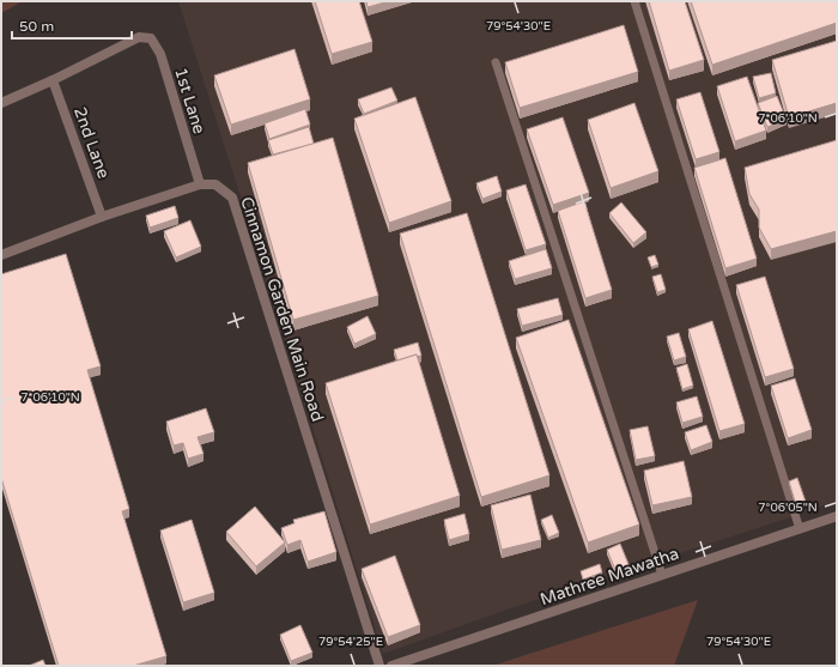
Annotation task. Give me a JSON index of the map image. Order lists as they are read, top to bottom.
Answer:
{
  "streets": {
    "street": [
      "1st Lane",
      "2nd Lane",
      "Cinnamon Garden Main Road",
      "Mathree Mawatha"
    ]
  },
  "crossings": [
    ["1st Lane", "2nd Lane"],
    ["1st Lane", "Cinnamon Garden Main Road"]
  ],
  "scale_bar": "50 m",
  "coordinates": [
    "79°54'30\"E",
    "7°06'10\"N",
    "7°06'05\"N",
    "79°54'25\"E"
  ]
}
